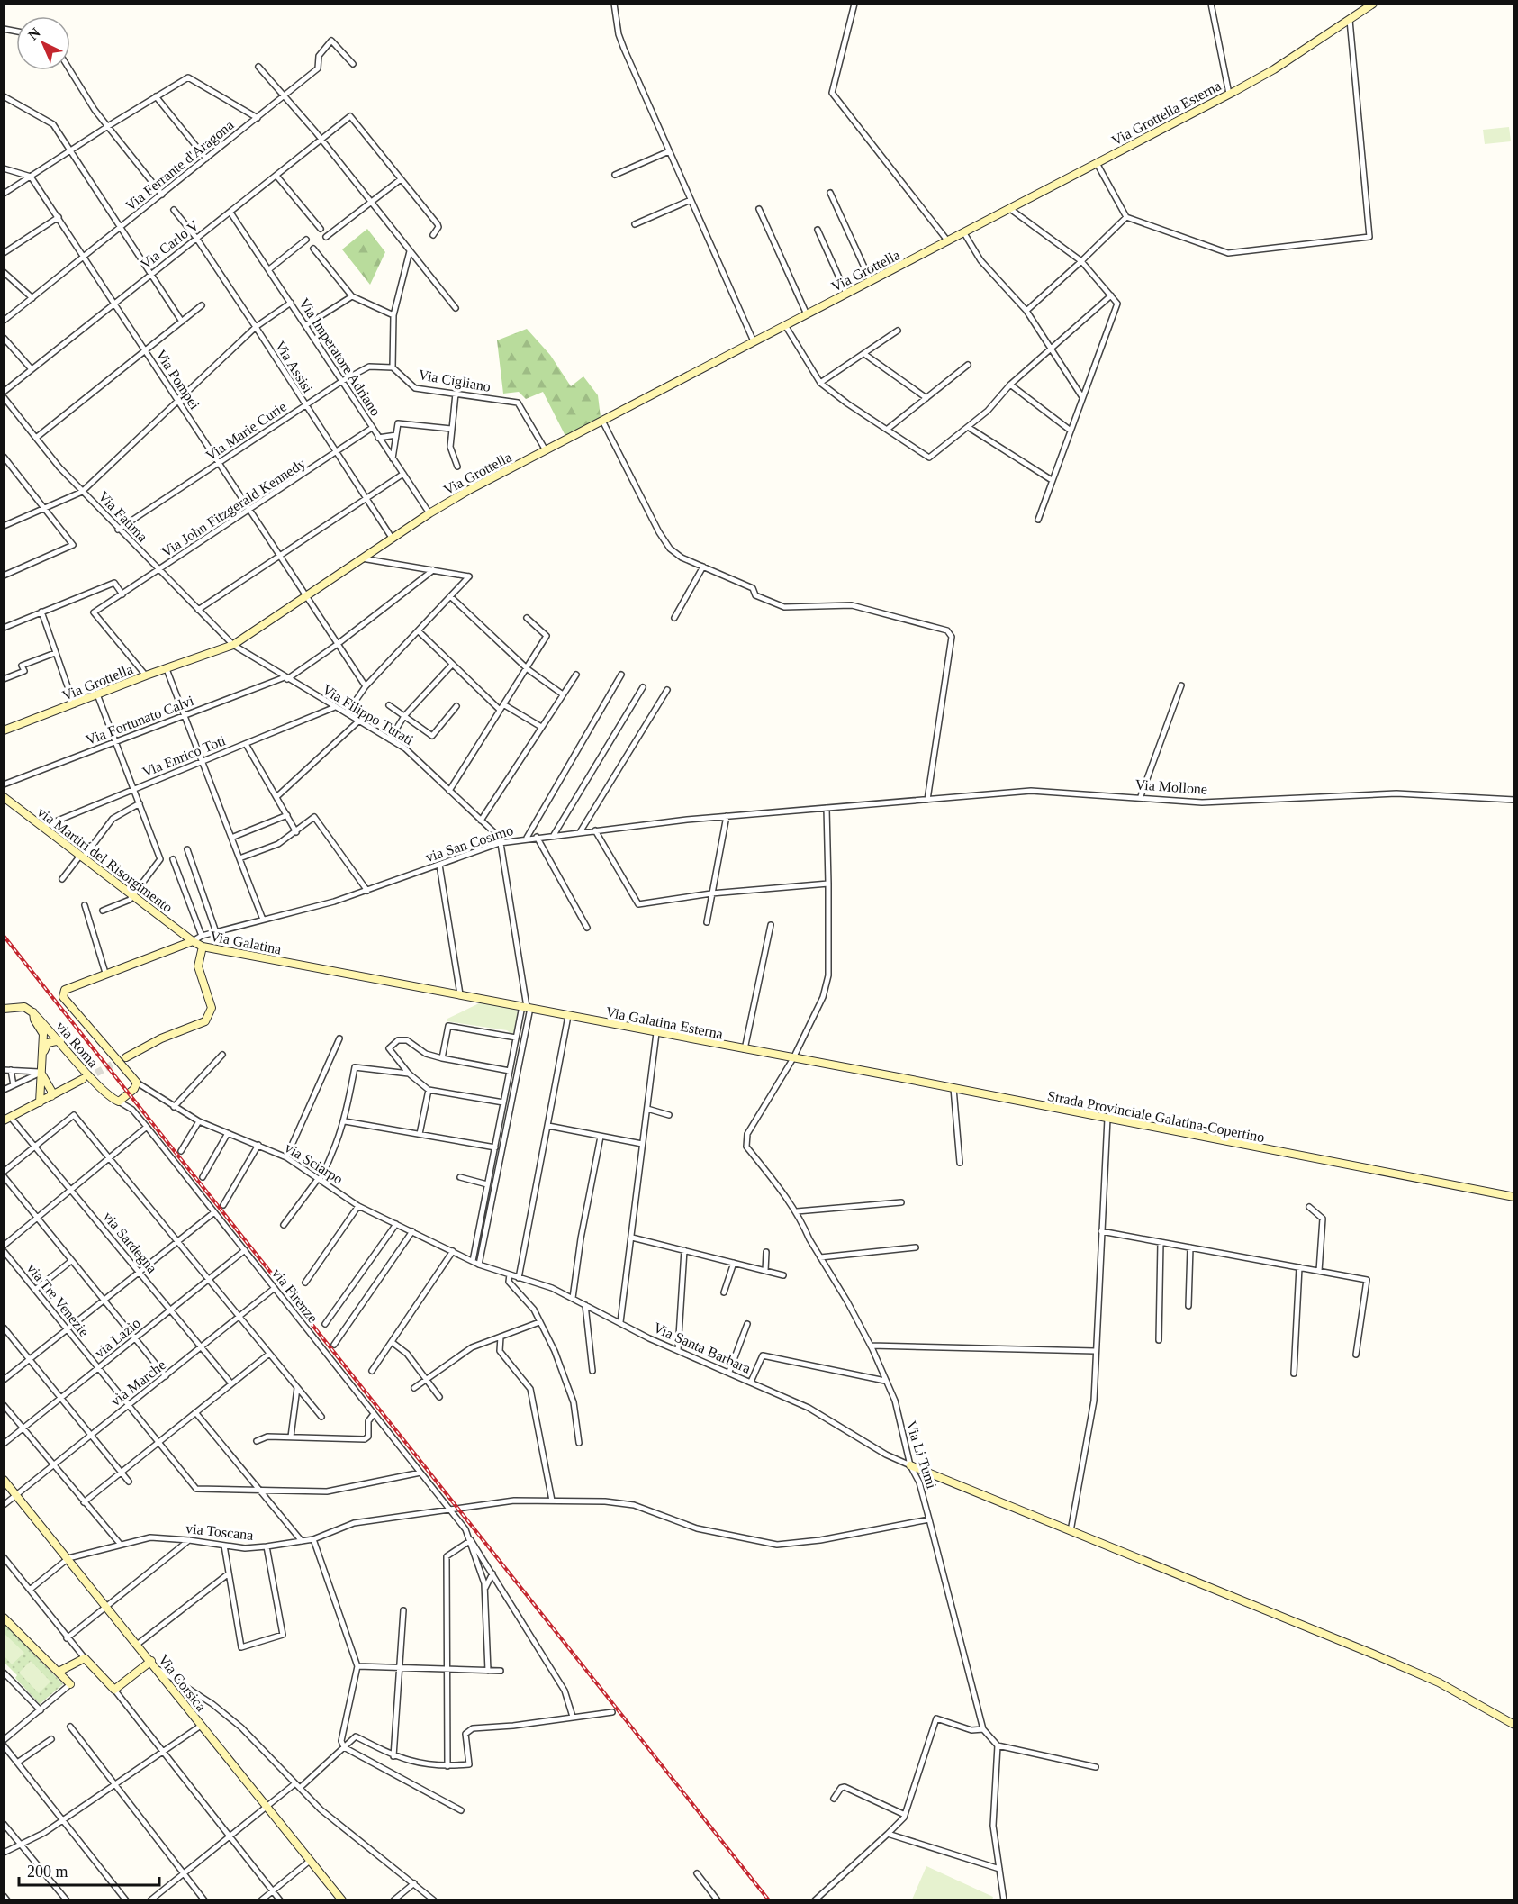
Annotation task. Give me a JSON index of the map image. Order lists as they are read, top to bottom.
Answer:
{
  "streets": {
    "street": [
      "Via Grottella Esterna",
      "Via Ferrante d'Aragona",
      "Via Carlo V",
      "Via Grottella",
      "Via Imperatore Adriano",
      "Via Assisi",
      "Via Pompei",
      "Via Cigliano",
      "Via Marie Curie",
      "Via John Fitzgerald Kennedy",
      "Via Fatima",
      "Via Filippo Turati",
      "Via Fortunato Calvi",
      "Via Enrico Toti",
      "Via Mollone",
      "via San Cosimo",
      "via Martiri del Risorgimento",
      "Via Galatina",
      "Via Galatina Esterna",
      "via Roma",
      "Strada Provinciale Galatina-Copertino",
      "via Sciarpo",
      "via Sardegna",
      "via Firenze",
      "via Tre Venezie",
      "via Lazio",
      "Via Santa Barbara",
      "via Marche",
      "Via Li Tumi",
      "via Toscana",
      "Via Corsica"
    ]
  },
  "crossings": [
    ["Via Grottella Esterna", "Via Grottella"],
    ["Via Ferrante d'Aragona", "Via Pompei"],
    ["Via Carlo V", "Via Imperatore Adriano"],
    ["Via Carlo V", "Via Assisi"],
    ["Via Carlo V", "Via Pompei"],
    ["Via Grottella", "Via Imperatore Adriano"],
    ["Via Grottella", "Via Assisi"],
    ["Via Grottella", "Via Pompei"],
    ["Via Grottella", "Via Cigliano"],
    ["Via Grottella", "Via John Fitzgerald Kennedy"],
    ["Via Grottella", "Via Fatima"],
    ["Via Grottella", "Via Filippo Turati"],
    ["Via Imperatore Adriano", "Via Marie Curie"],
    ["Via Imperatore Adriano", "Via John Fitzgerald Kennedy"],
    ["Via Assisi", "Via Marie Curie"],
    ["Via Assisi", "Via John Fitzgerald Kennedy"],
    ["Via Pompei", "Via Marie Curie"],
    ["Via Pompei", "Via John Fitzgerald Kennedy"],
    ["Via Pompei", "Via Fortunato Calvi"],
    ["Via Cigliano", "Via Marie Curie"],
    ["Via Marie Curie", "Via Fatima"],
    ["Via John Fitzgerald Kennedy", "Via Fatima"],
    ["Via Fatima", "Via Filippo Turati"],
    ["Via Filippo Turati", "Via Fortunato Calvi"],
    ["Via Filippo Turati", "Via Enrico Toti"],
    ["Via Filippo Turati", "via San Cosimo"],
    ["Via Enrico Toti", "via Martiri del Risorgimento"],
    ["Via Mollone", "via San Cosimo"],
    ["via San Cosimo", "via Martiri del Risorgimento"],
    ["via San Cosimo", "Via Galatina"],
    ["via Martiri del Risorgimento", "Via Galatina"],
    ["Via Galatina", "Via Galatina Esterna"],
    ["Via Galatina", "via Sciarpo"],
    ["Via Galatina Esterna", "Strada Provinciale Galatina-Copertino"],
    ["Via Galatina Esterna", "Via Li Tumi"],
    ["via Roma", "via Firenze"],
    ["Strada Provinciale Galatina-Copertino", "Via Li Tumi"],
    ["via Sciarpo", "Via Santa Barbara"],
    ["via Sardegna", "via Lazio"],
    ["via Sardegna", "via Marche"],
    ["via Firenze", "via Lazio"],
    ["via Firenze", "via Marche"],
    ["via Firenze", "via Toscana"],
    ["via Tre Venezie", "via Lazio"],
    ["via Tre Venezie", "via Marche"],
    ["Via Santa Barbara", "Via Li Tumi"],
    ["via Marche", "Via Corsica"],
    ["Via Li Tumi", "via Toscana"],
    ["via Toscana", "Via Corsica"]
  ],
  "scale_bar": "200 m",
  "north": "top left"
}
